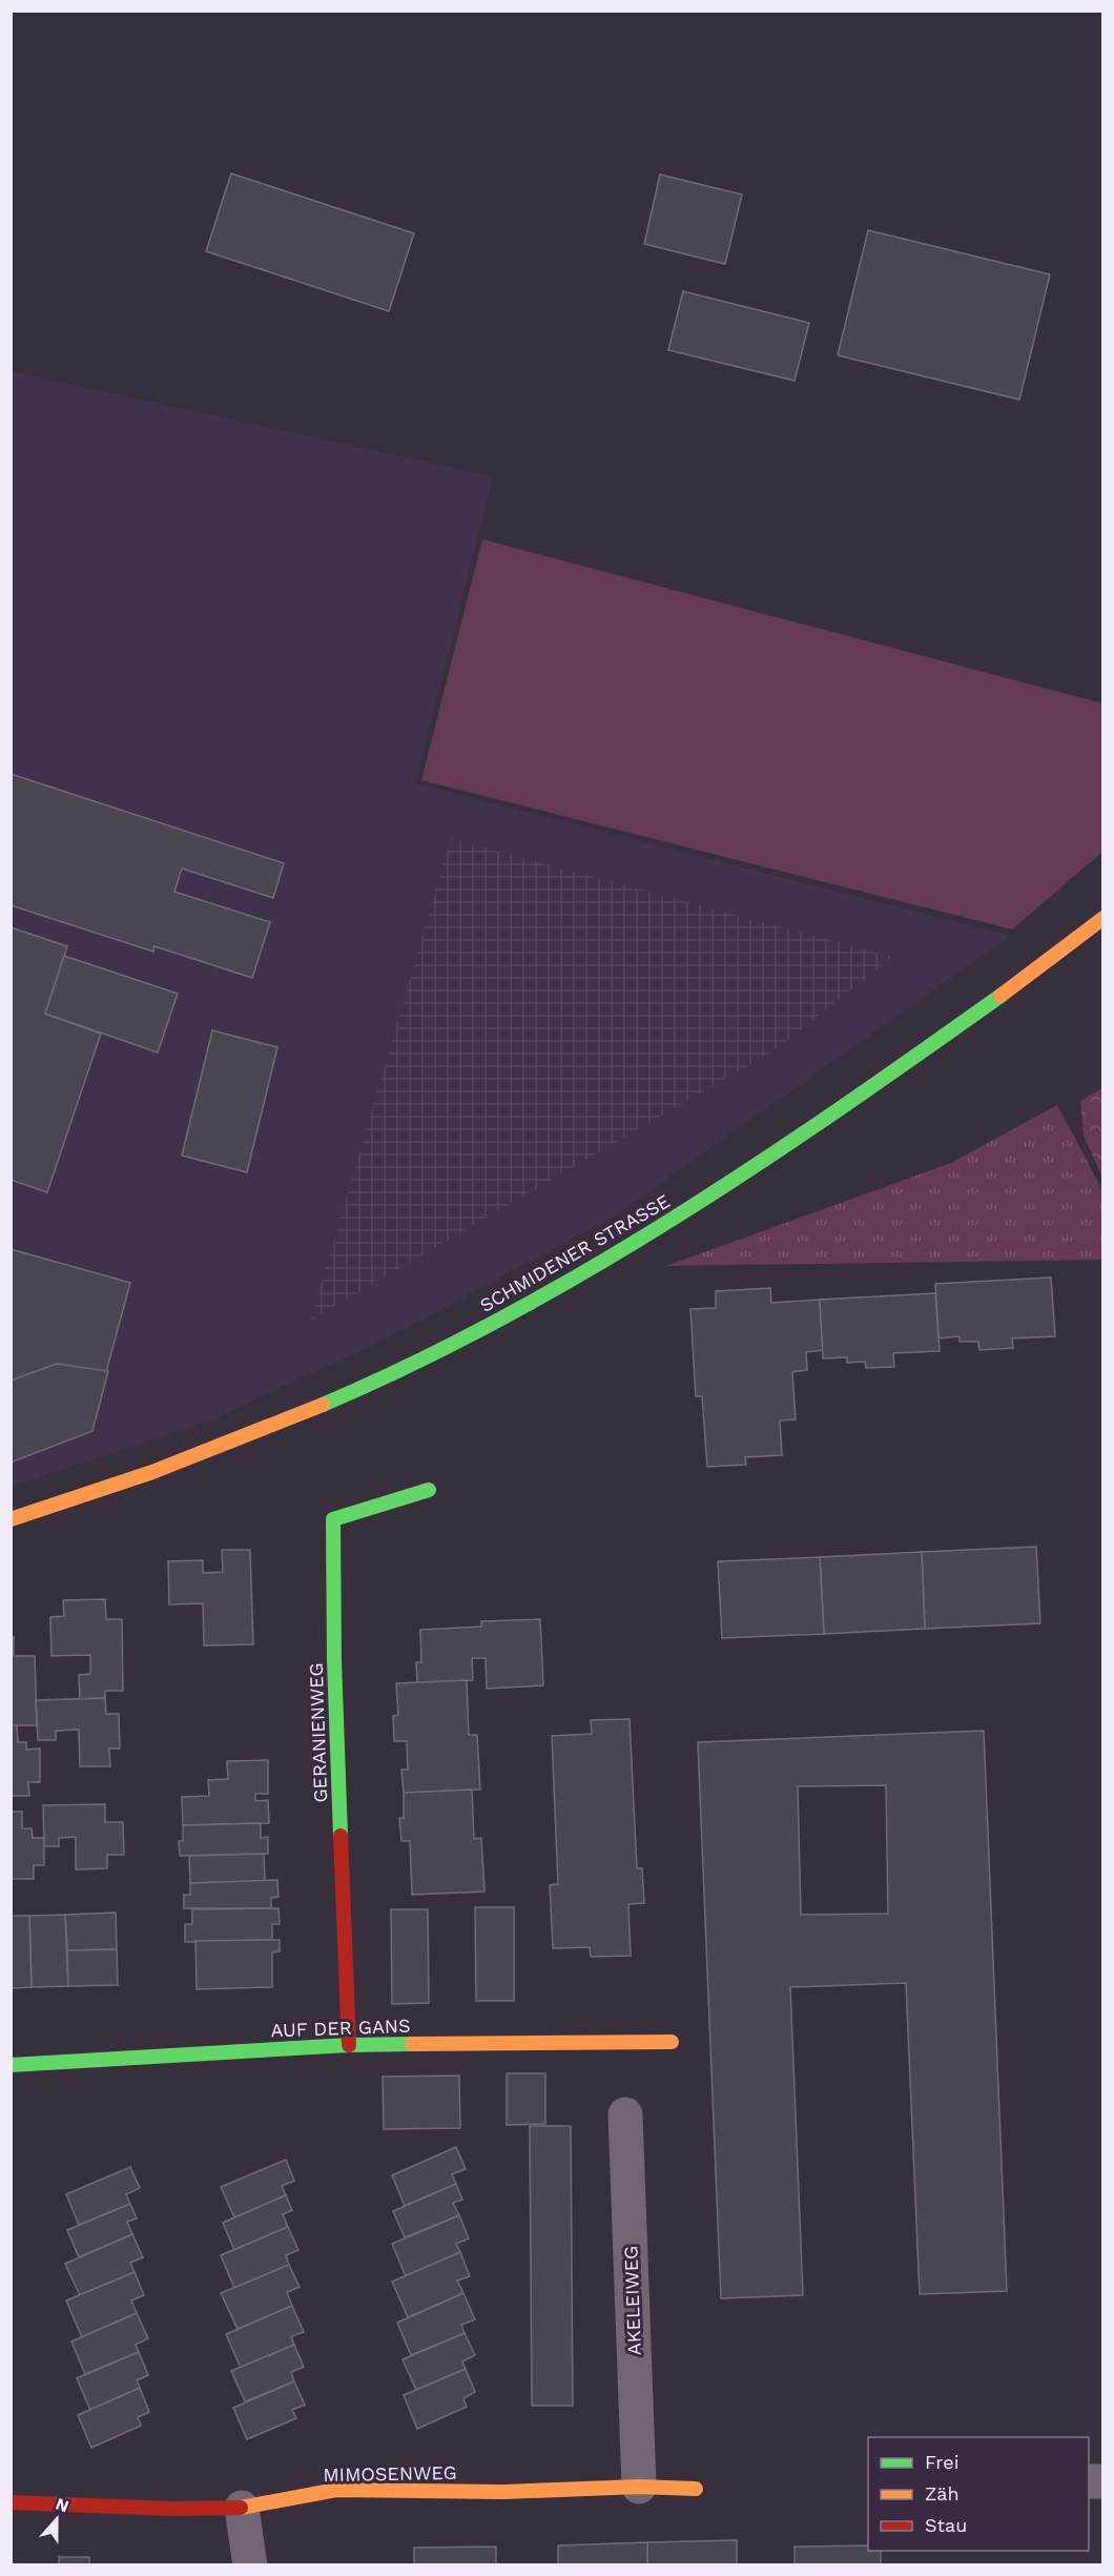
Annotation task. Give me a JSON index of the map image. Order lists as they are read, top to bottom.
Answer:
{
  "streets": {
    "street": [
      "SCHMIDENER STRASSE",
      "GERANIENWEG",
      "AUF DER GANS",
      "AKELEIWEG",
      "MIMOSENWEG"
    ]
  },
  "crossings": [
    ["GERANIENWEG", "AUF DER GANS"],
    ["AKELEIWEG", "MIMOSENWEG"]
  ],
  "legend": ["Frei", "Zäh", "Stau"],
  "north": "top"
}
